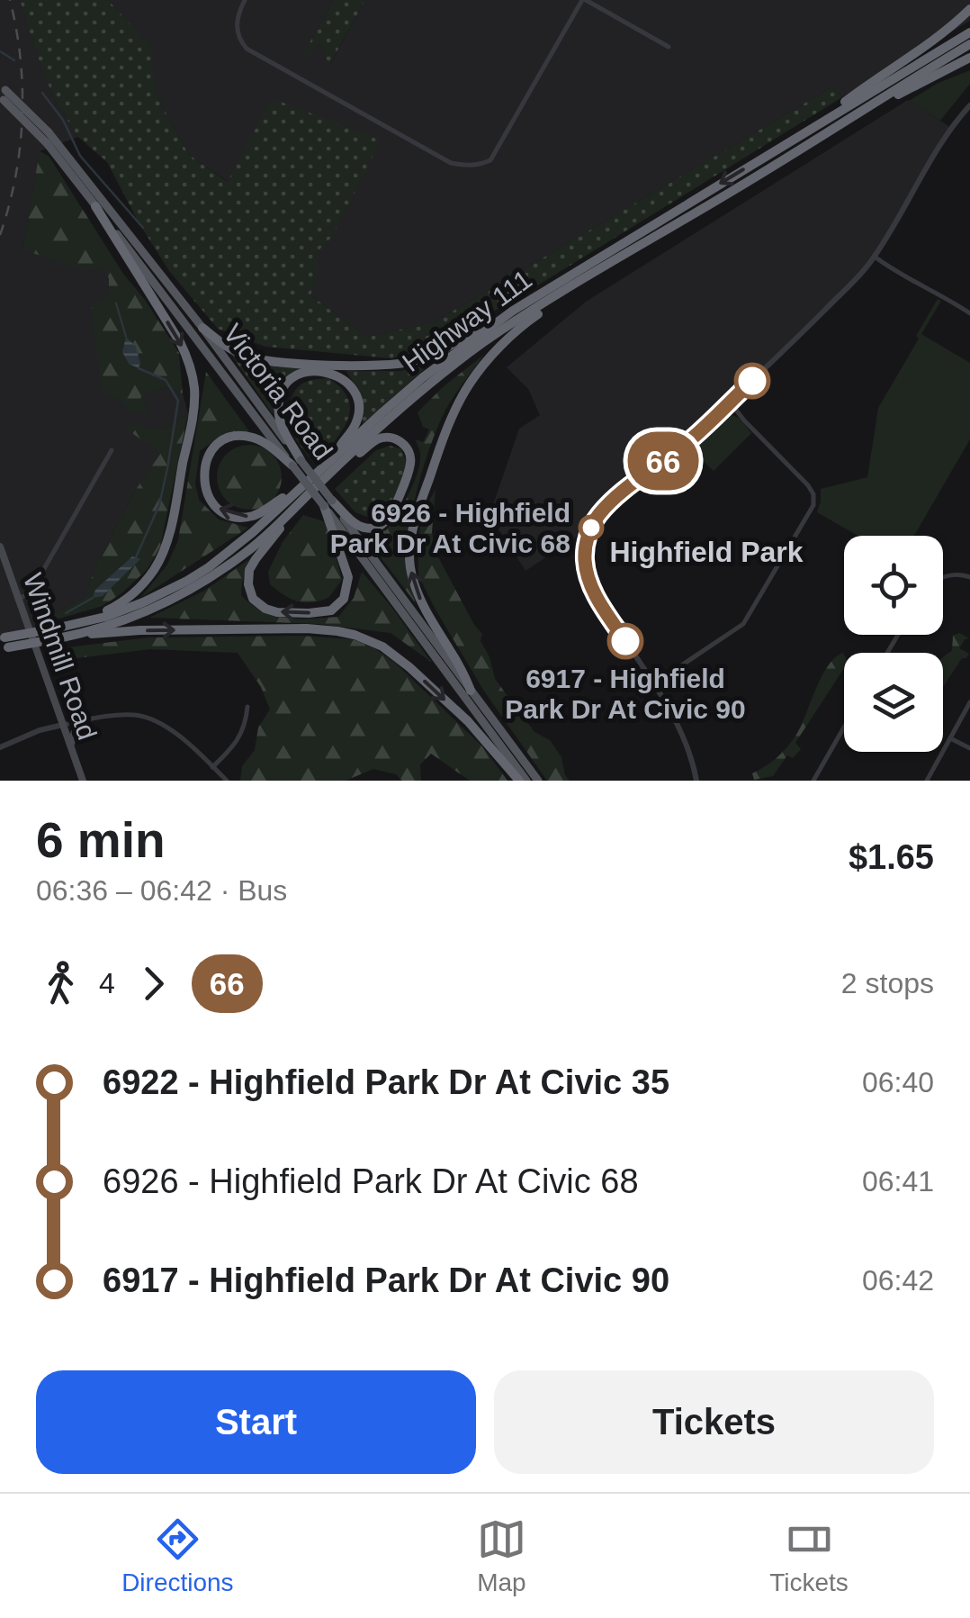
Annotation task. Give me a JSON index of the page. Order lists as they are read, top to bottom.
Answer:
{
  "streets": {
    "highway": ["Highway 111"],
    "main road": ["Victoria Road", "Windmill Road"]
  },
  "districts": ["Highfield Park"],
  "places": ["6926 - Highfield Park Dr At Civic 68", "6917 - Highfield Park Dr At Civic 90"],
  "lines": ["bus line 66"],
  "page": {
    "on_map": "66",
    "heading": ["6 min", "06:36 – 06:42 · Bus", "$1.65"],
    "legs": ["4", "66", "2 stops"],
    "list": [
      {
        "name": "6922 - Highfield Park Dr At Civic 35",
        "value": "06:40"
      },
      {
        "name": "6926 - Highfield Park Dr At Civic 68",
        "value": "06:41"
      },
      {
        "name": "6917 - Highfield Park Dr At Civic 90",
        "value": "06:42"
      }
    ],
    "buttons": ["Start", "Tickets"],
    "tabs": ["Directions", "Map", "Tickets"]
  }
}
